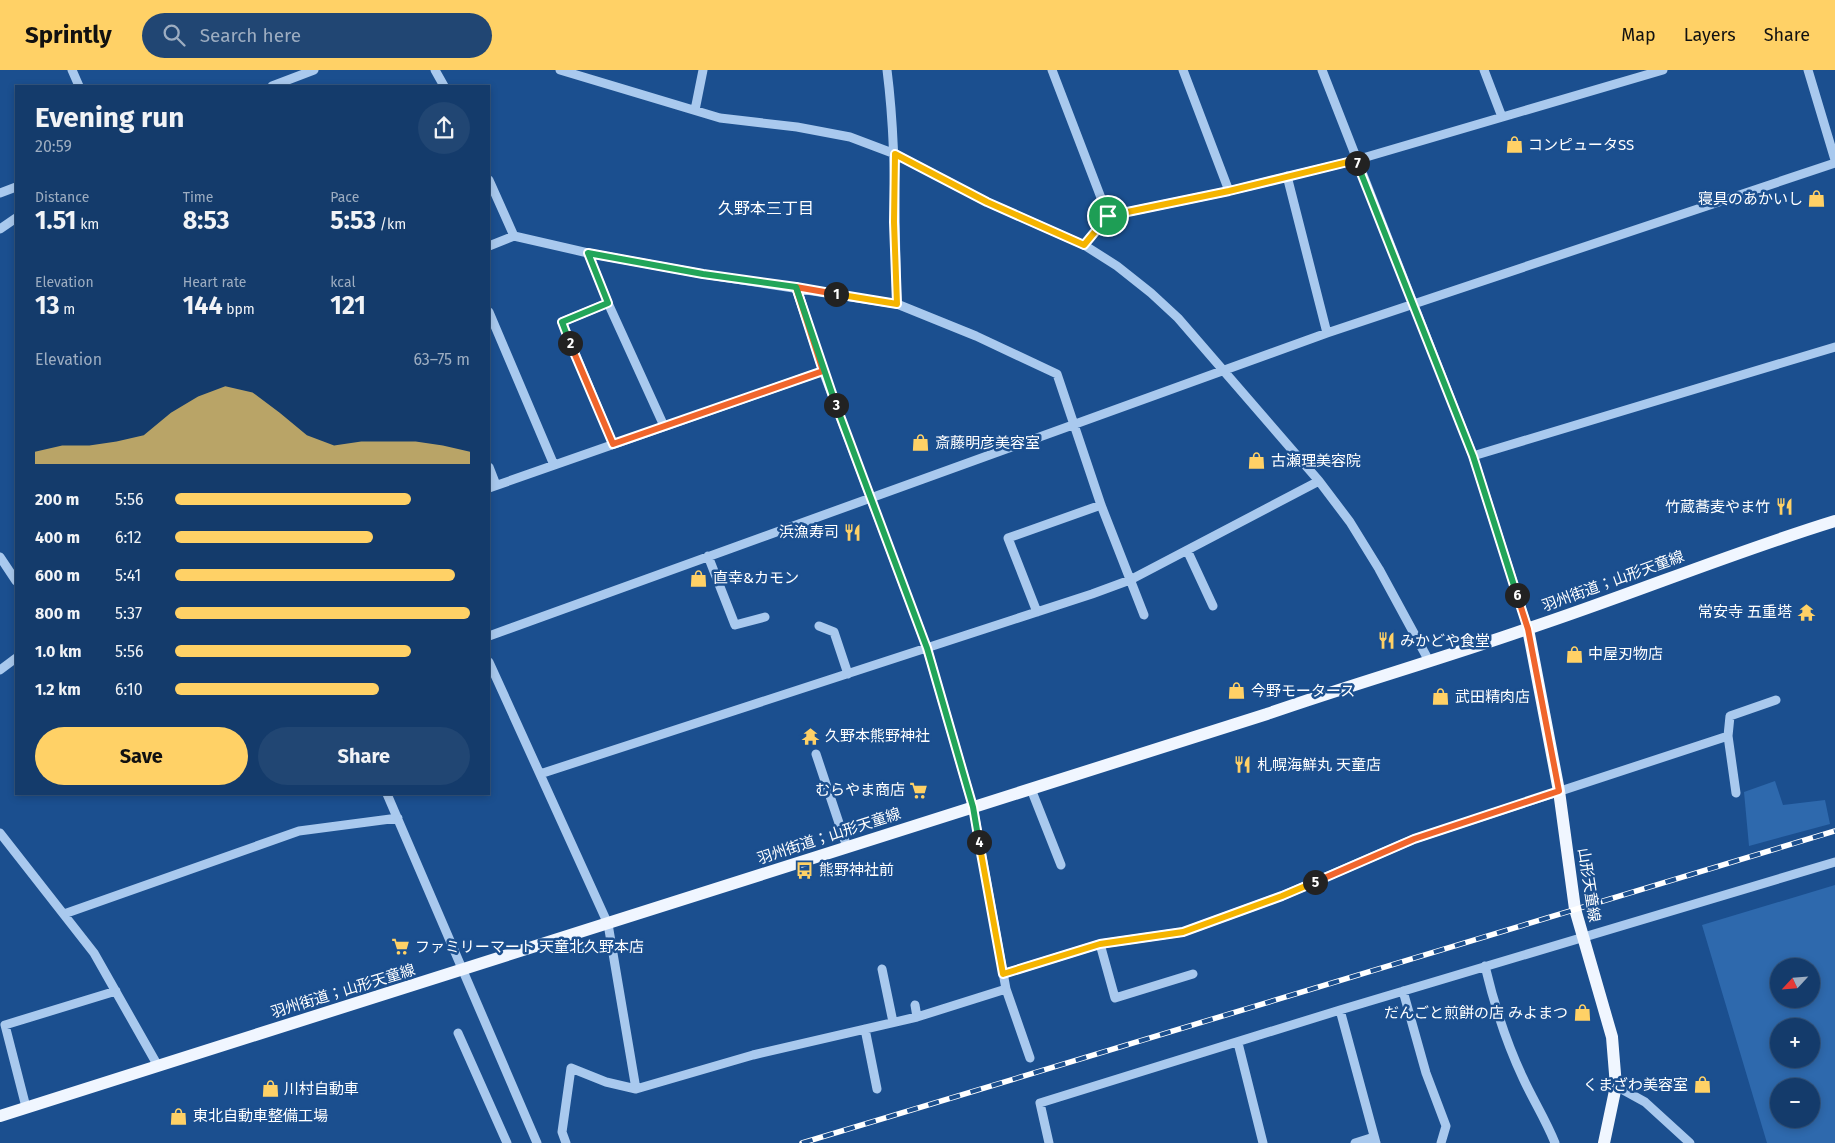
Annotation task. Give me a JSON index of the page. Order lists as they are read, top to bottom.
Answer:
{
  "streets": {
    "main road": ["羽州街道；山形天童線", "山形天童線"]
  },
  "crossings": [
    ["羽州街道；山形天童線", "山形天童線"]
  ],
  "districts": ["久野本三丁目"],
  "places": {
    "shop": [
      "コンピュータSS",
      "寝具のあかいし",
      "斎藤明彦美容室",
      "古瀬理美容院",
      "直幸&カモン",
      "中屋刃物店",
      "今野モータース",
      "武田精肉店",
      "だんごと煎餅の店 みよまつ",
      "くまざわ美容室",
      "川村自動車",
      "東北自動車整備工場"
    ],
    "restaurant": [
      "竹蔵蕎麦やま竹",
      "浜漁寿司",
      "みかどや食堂",
      "札幌海鮮丸 天童店"
    ],
    "temple": ["常安寺 五重塔", "久野本熊野神社"],
    "supermarket": ["むらやま商店", "ファミリーマート 天童北久野本店"],
    "bus stop": ["熊野神社前"]
  },
  "north": "bottom left",
  "page": {
    "header": "Sprintly",
    "search": "Search here",
    "nav": ["Map", "Layers", "Share"],
    "heading": ["Evening run", "20:59"],
    "pins": [
      "7",
      "1",
      "2",
      "3",
      "6",
      "4",
      "5"
    ],
    "stats": [
      ["Distance", "1.51 km"],
      ["Time", "8:53"],
      ["Pace", "5:53 /km"],
      ["Elevation", "13 m"],
      ["Heart rate", "144 bpm"],
      ["kcal", "121"]
    ],
    "chart": ["Elevation", "63–75 m"],
    "list": [
      {
        "name": "200 m",
        "note": "5:56"
      },
      {
        "name": "400 m",
        "note": "6:12"
      },
      {
        "name": "600 m",
        "note": "5:41"
      },
      {
        "name": "800 m",
        "note": "5:37"
      },
      {
        "name": "1.0 km",
        "note": "5:56"
      },
      {
        "name": "1.2 km",
        "note": "6:10"
      }
    ],
    "buttons": ["Save", "Share"],
    "map_buttons": ["+", "−"]
  }
}
